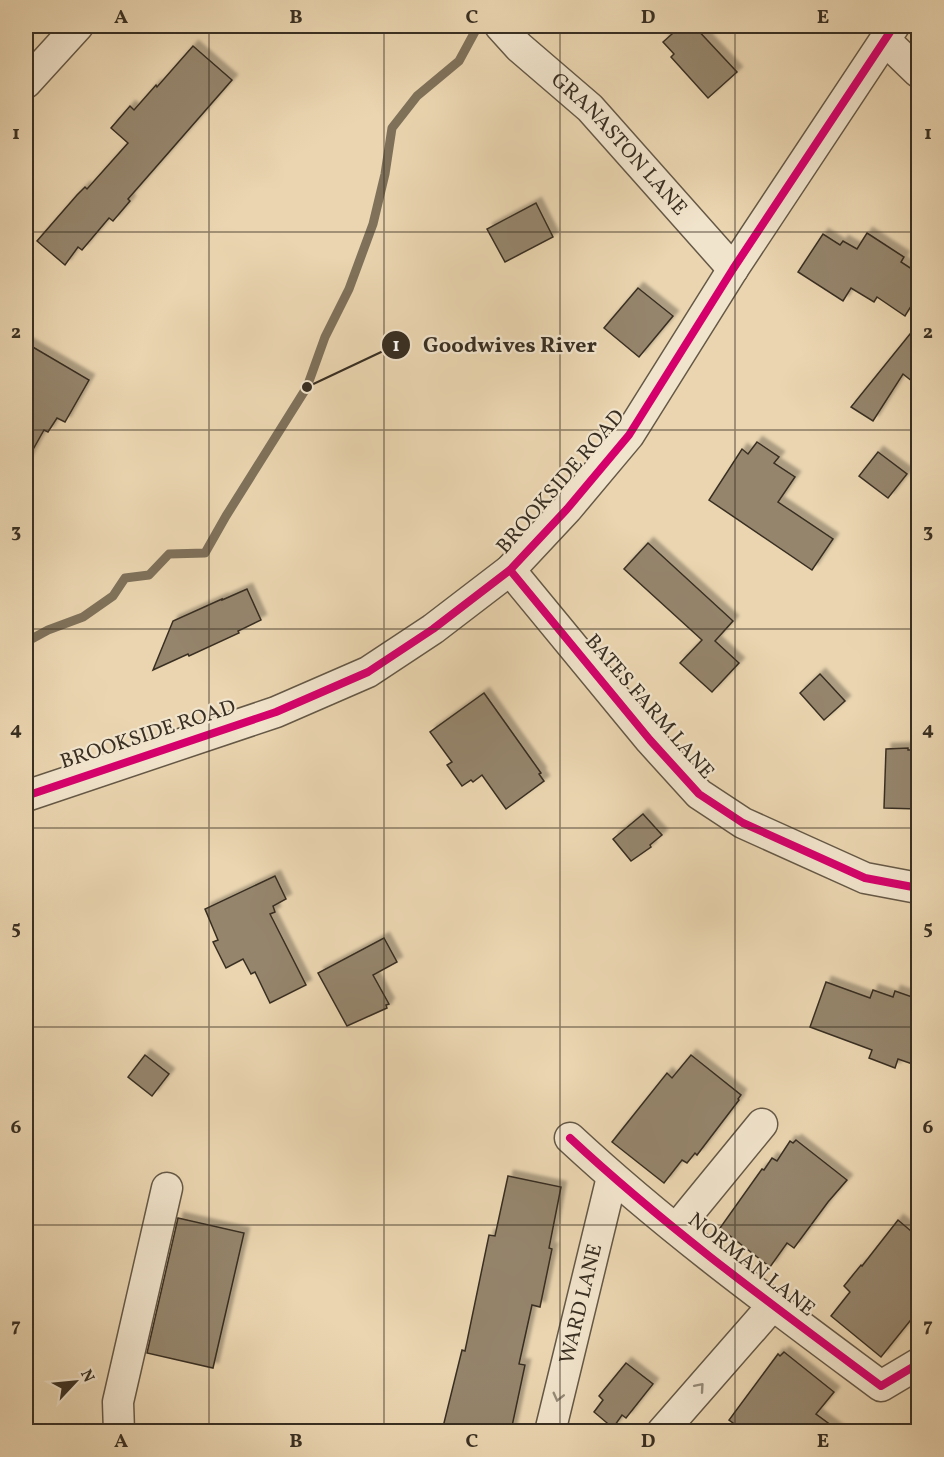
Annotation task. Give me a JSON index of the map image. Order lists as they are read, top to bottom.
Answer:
{
  "streets": {
    "street": [
      "GRANASTON LANE",
      "BROOKSIDE ROAD",
      "BATES FARM LANE",
      "NORMAN LANE",
      "WARD LANE"
    ]
  },
  "crossings": [
    ["GRANASTON LANE", "BROOKSIDE ROAD"],
    ["BROOKSIDE ROAD", "BATES FARM LANE"],
    ["NORMAN LANE", "WARD LANE"]
  ],
  "one_way": ["WARD LANE"],
  "places": ["Goodwives River"],
  "north": "top right",
  "grid": {
    "columns": [
      "A",
      "B",
      "C",
      "D",
      "E"
    ],
    "rows": [
      "1",
      "2",
      "3",
      "4",
      "5",
      "6",
      "7"
    ]
  }
}
